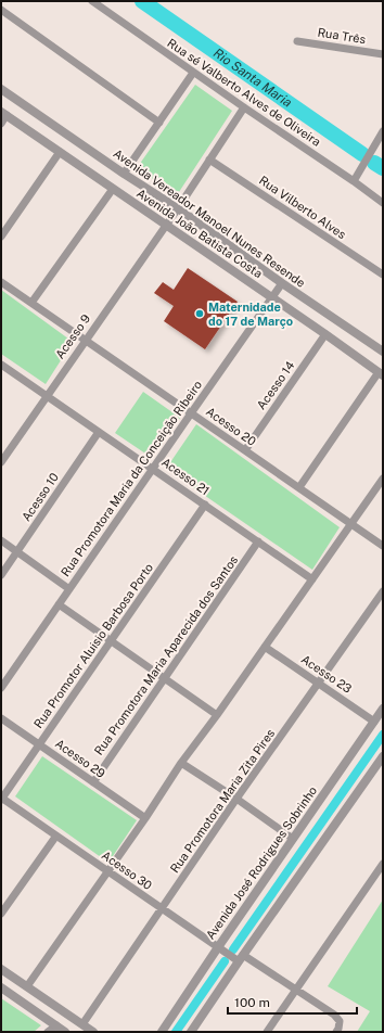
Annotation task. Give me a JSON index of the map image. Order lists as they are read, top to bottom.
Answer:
{
  "streets": {
    "street": [
      "Rua Três",
      "Rua sé Valberto Alves de Oliveira",
      "Rua Vilberto Alves",
      "Avenida Vereador Manoel Nunes Resende",
      "Avenida João Batista Costa",
      "Acesso 9",
      "Acesso 14",
      "Acesso 20",
      "Acesso 21",
      "Rua Promotora Maria da Conceição Ribeiro",
      "Acesso 10",
      "Rua Promotor Aluisio Barbosa Porto",
      "Rua Promotora Maria Aparecida dos Santos",
      "Acesso 23",
      "Acesso 29",
      "Rua Promotora Maria Zita Pires",
      "Avenida José Rodrigues Sobrinho",
      "Acesso 30"
    ]
  },
  "crossings": [
    ["Rua sé Valberto Alves de Oliveira", "Acesso 9"],
    ["Rua Vilberto Alves", "Acesso 9"],
    ["Avenida Vereador Manoel Nunes Resende", "Acesso 9"],
    ["Avenida Vereador Manoel Nunes Resende", "Rua Promotora Maria da Conceição Ribeiro"],
    ["Avenida João Batista Costa", "Acesso 9"],
    ["Avenida João Batista Costa", "Acesso 14"],
    ["Avenida João Batista Costa", "Rua Promotora Maria da Conceição Ribeiro"],
    ["Acesso 9", "Acesso 20"],
    ["Acesso 9", "Acesso 21"],
    ["Acesso 14", "Acesso 20"],
    ["Acesso 20", "Rua Promotora Maria da Conceição Ribeiro"],
    ["Acesso 21", "Rua Promotora Maria da Conceição Ribeiro"],
    ["Acesso 21", "Acesso 10"],
    ["Acesso 21", "Rua Promotor Aluisio Barbosa Porto"],
    ["Acesso 21", "Rua Promotora Maria Aparecida dos Santos"],
    ["Rua Promotor Aluisio Barbosa Porto", "Acesso 29"],
    ["Rua Promotor Aluisio Barbosa Porto", "Acesso 30"],
    ["Rua Promotora Maria Aparecida dos Santos", "Acesso 29"],
    ["Acesso 23", "Rua Promotora Maria Zita Pires"],
    ["Acesso 23", "Avenida José Rodrigues Sobrinho"],
    ["Rua Promotora Maria Zita Pires", "Acesso 30"],
    ["Avenida José Rodrigues Sobrinho", "Acesso 30"]
  ],
  "water": ["Rio Santa Maria"],
  "places": ["Maternidade do 17 de Março"],
  "scale_bar": "100 m"
}
